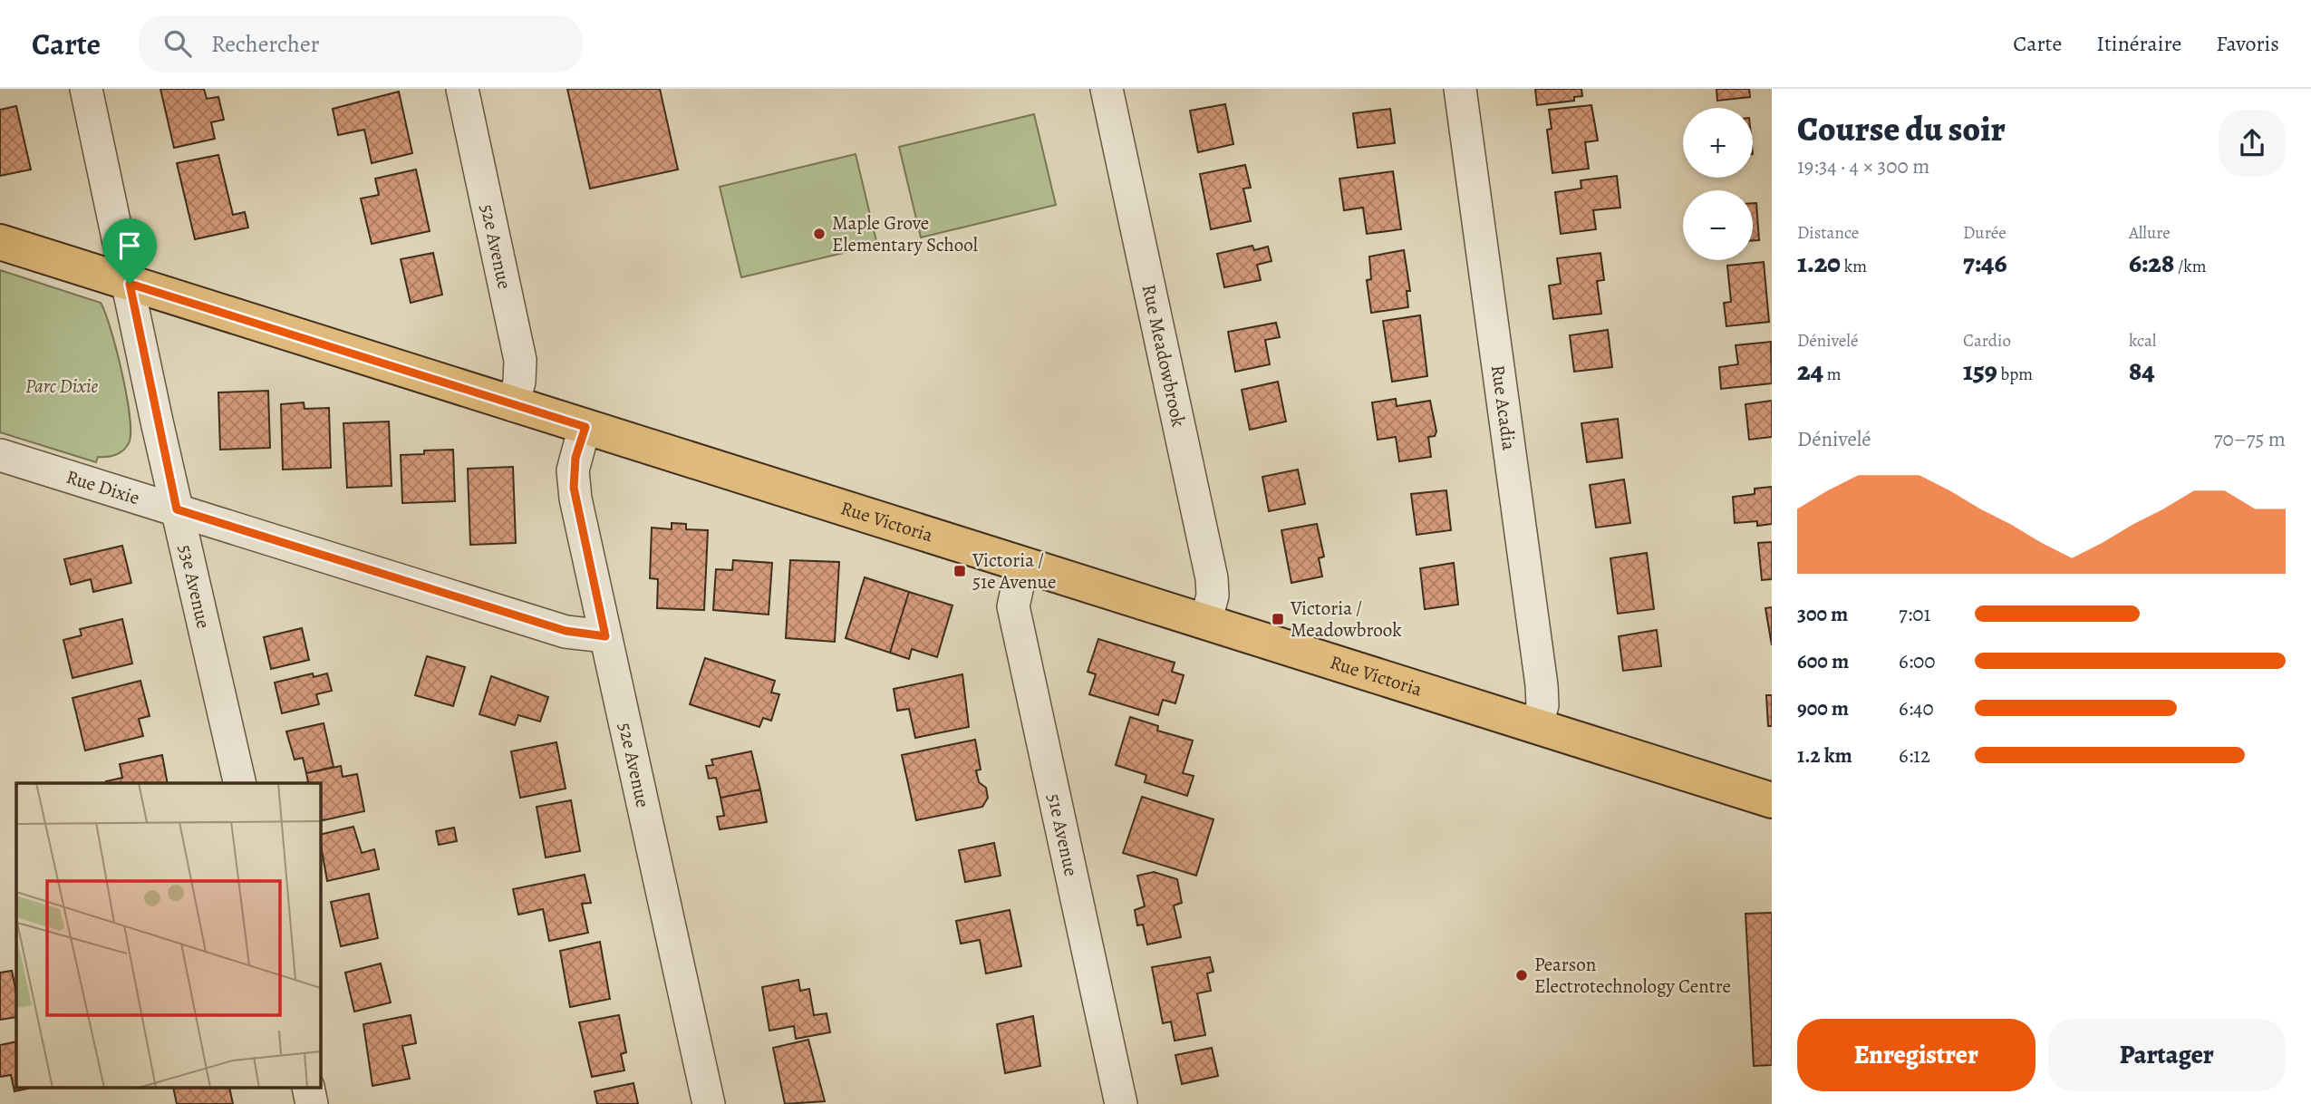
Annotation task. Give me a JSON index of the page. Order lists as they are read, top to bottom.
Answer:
{
  "streets": {
    "main road": ["Rue Victoria"],
    "street": [
      "52e Avenue",
      "Rue Meadowbrook",
      "Rue Acadia",
      "Rue Dixie",
      "53e Avenue",
      "51e Avenue"
    ]
  },
  "crossings": [
    ["52e Avenue", "Rue Dixie"],
    ["52e Avenue", "Rue Victoria"],
    ["Rue Meadowbrook", "Rue Victoria"],
    ["Rue Acadia", "Rue Victoria"],
    ["Rue Dixie", "53e Avenue"],
    ["Rue Victoria", "53e Avenue"],
    ["Rue Victoria", "51e Avenue"]
  ],
  "parks": ["Parc Dixie"],
  "places": {
    "other": ["Maple Grove Elementary School", "Pearson Electrotechnology Centre"],
    "transit": ["Victoria / 51e Avenue", "Victoria / Meadowbrook"]
  },
  "page": {
    "header": "Carte",
    "search": "Rechercher",
    "nav": ["Carte", "Itinéraire", "Favoris"],
    "heading": ["Course du soir", "19:34 · 4 × 300 m"],
    "map_buttons": ["+", "−"],
    "stats": [
      ["Distance", "1.20 km"],
      ["Durée", "7:46"],
      ["Allure", "6:28 /km"],
      ["Dénivelé", "24 m"],
      ["Cardio", "159 bpm"],
      ["kcal", "84"]
    ],
    "chart": ["Dénivelé", "70–75 m"],
    "list": [
      {
        "name": "300 m",
        "note": "7:01"
      },
      {
        "name": "600 m",
        "note": "6:00"
      },
      {
        "name": "900 m",
        "note": "6:40"
      },
      {
        "name": "1.2 km",
        "note": "6:12"
      }
    ],
    "buttons": ["Enregistrer", "Partager"]
  }
}
